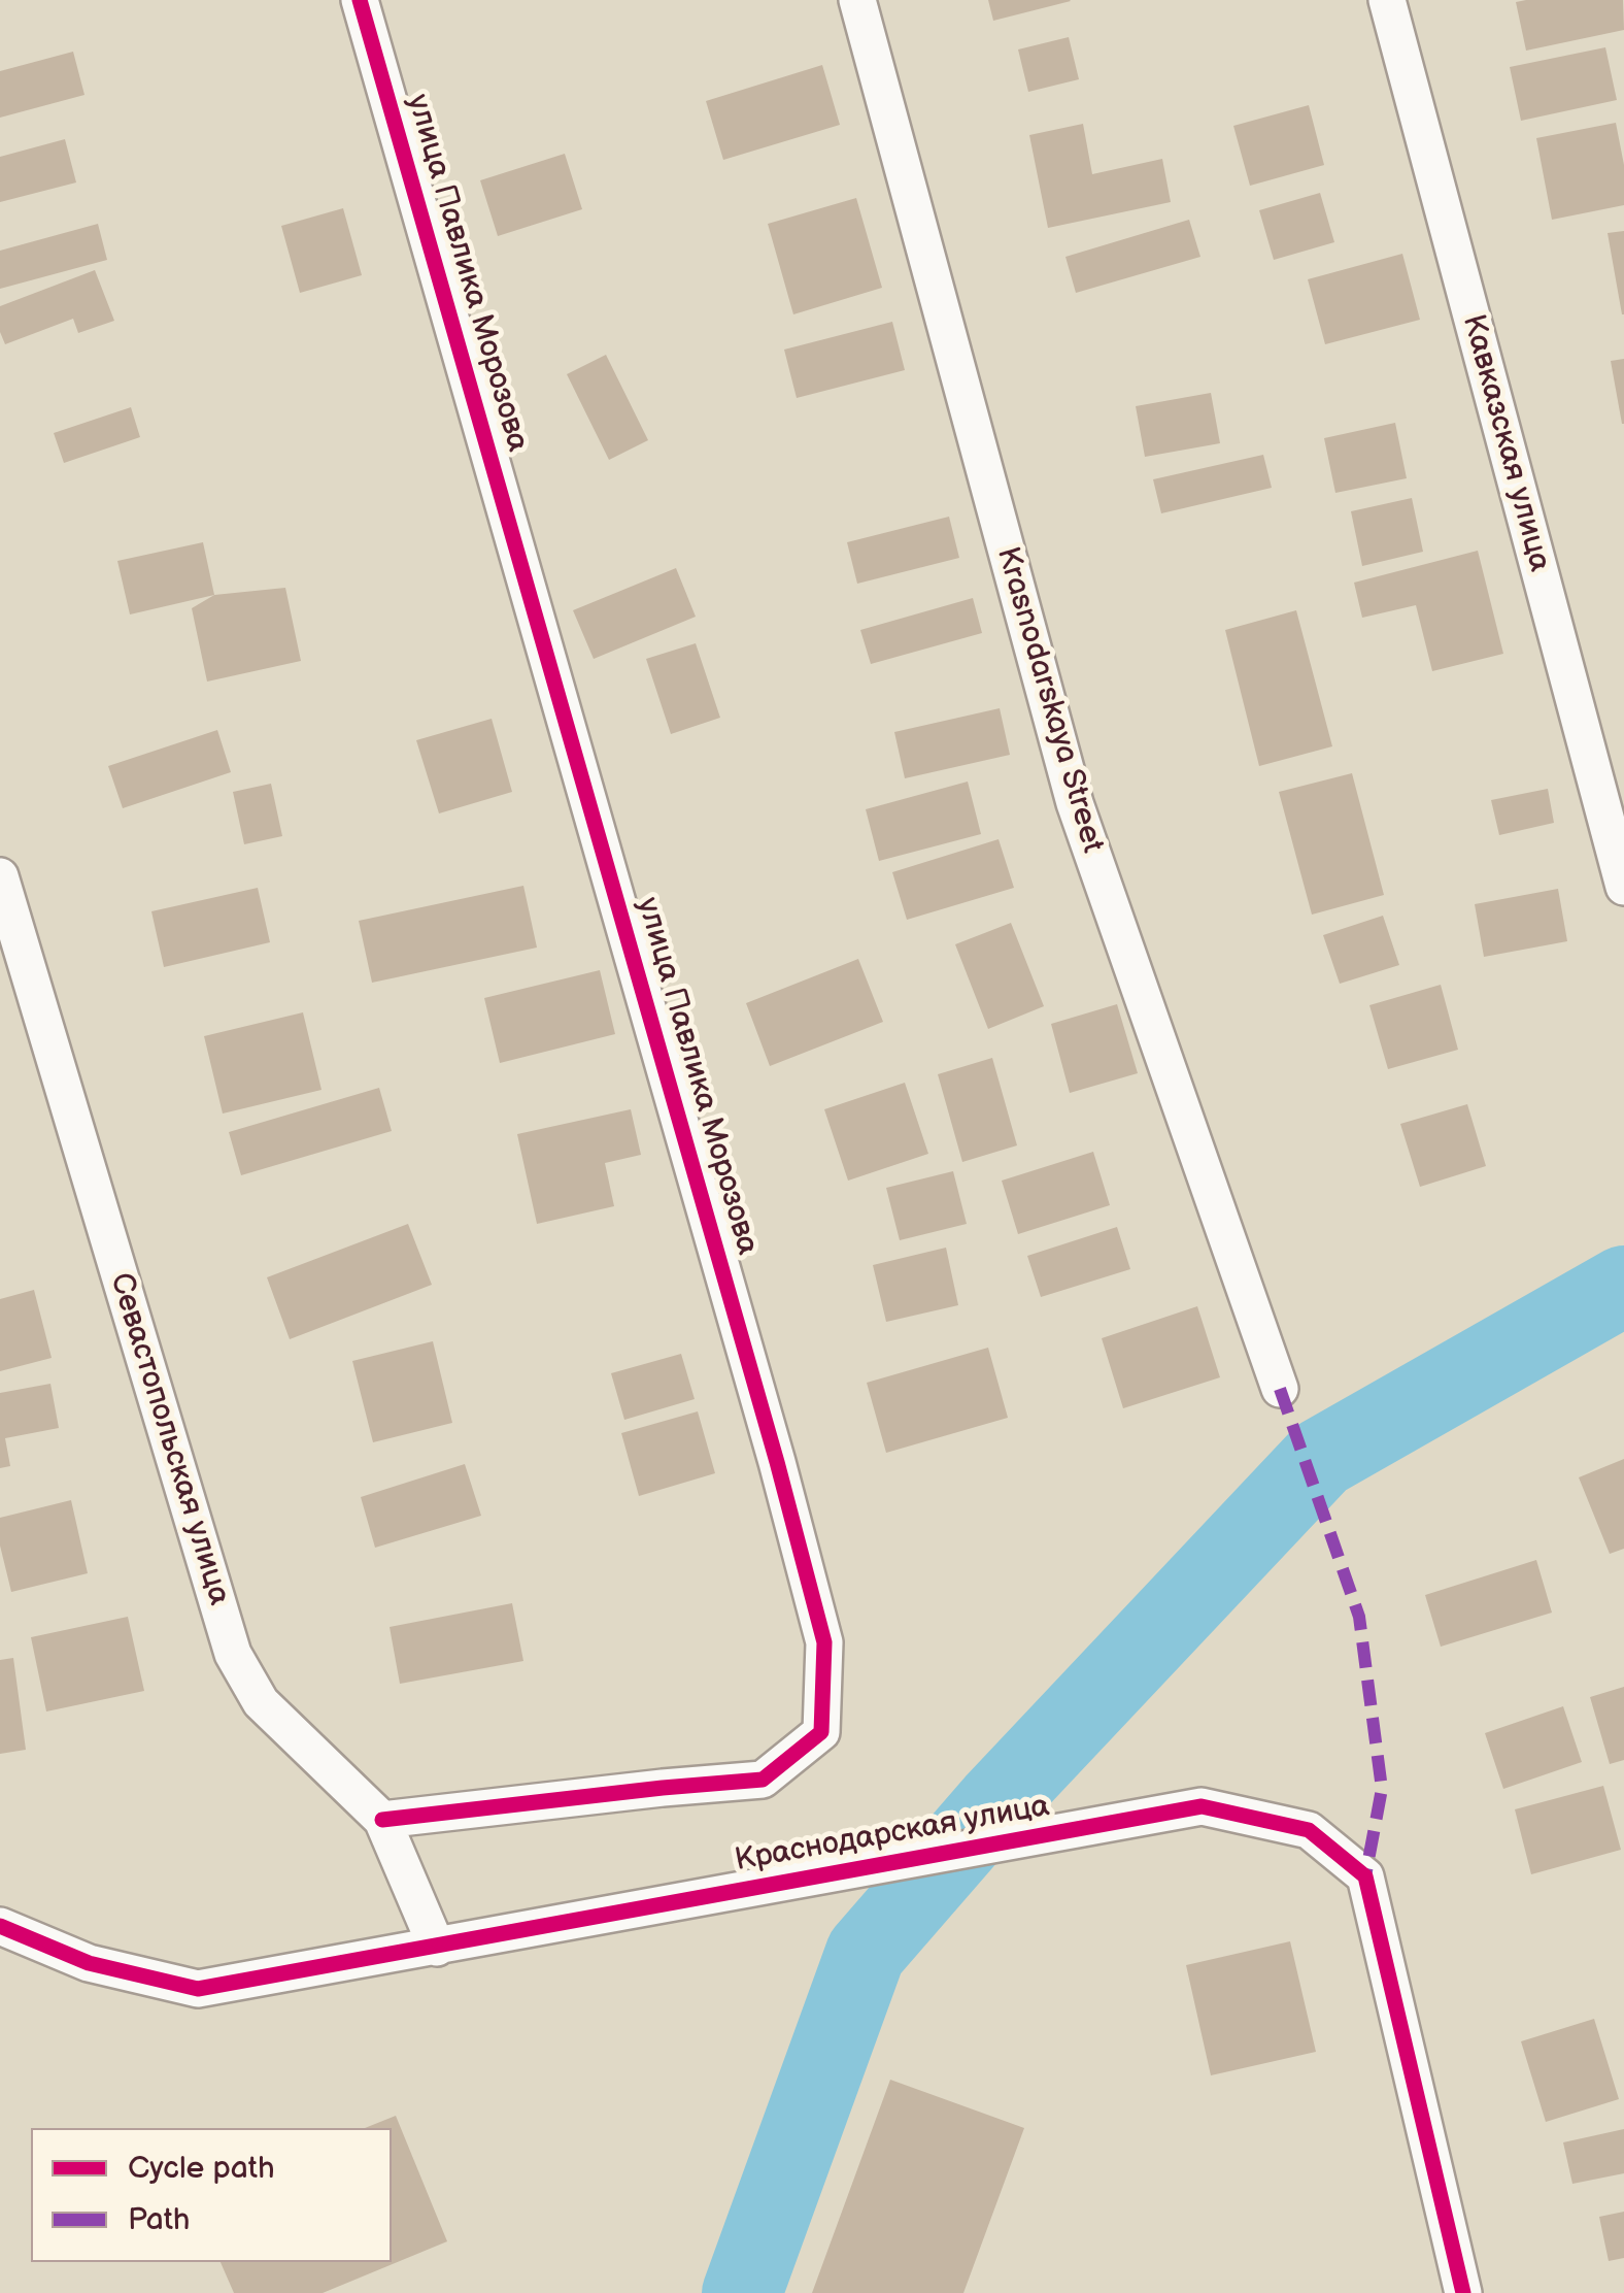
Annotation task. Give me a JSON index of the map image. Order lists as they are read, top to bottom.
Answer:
{
  "streets": {
    "street": [
      "улица Павлика Морозова",
      "Кавказская улица",
      "Krasnodarskaya Street",
      "Севастопольская улица",
      "Краснодарская улица"
    ]
  },
  "crossings": [
    ["улица Павлика Морозова", "Севастопольская улица"],
    ["Севастопольская улица", "Краснодарская улица"]
  ],
  "legend": ["Cycle path", "Path"]
}
